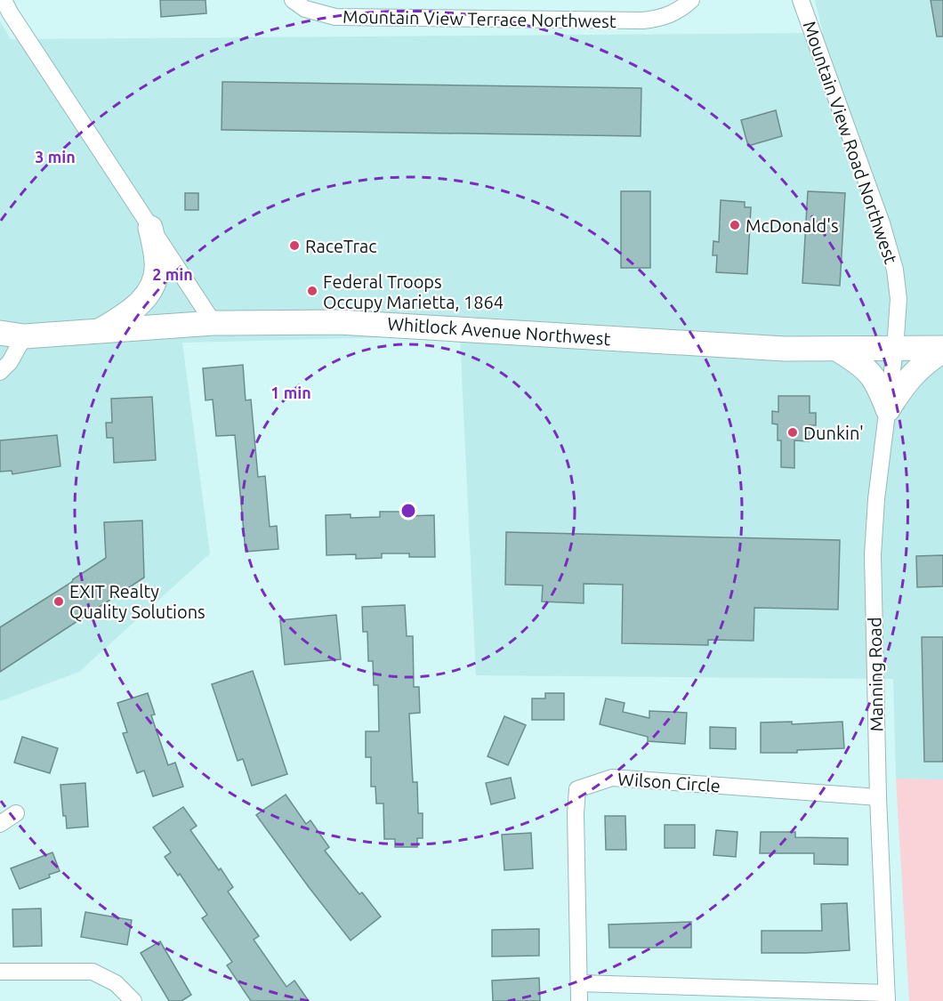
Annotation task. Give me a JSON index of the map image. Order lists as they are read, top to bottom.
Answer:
{
  "streets": {
    "highway": ["Whitlock Avenue Northwest"],
    "street": [
      "Mountain View Terrace Northwest",
      "Mountain View Road Northwest",
      "Manning Road",
      "Wilson Circle"
    ]
  },
  "crossings": [
    ["Mountain View Road Northwest", "Whitlock Avenue Northwest"],
    ["Mountain View Road Northwest", "Manning Road"],
    ["Whitlock Avenue Northwest", "Manning Road"],
    ["Manning Road", "Wilson Circle"]
  ],
  "places": [
    "McDonald's",
    "RaceTrac",
    "Federal Troops Occupy Marietta, 1864",
    "Dunkin'",
    "EXIT Realty Quality Solutions"
  ],
  "rings": ["3 min", "2 min", "1 min"]
}
